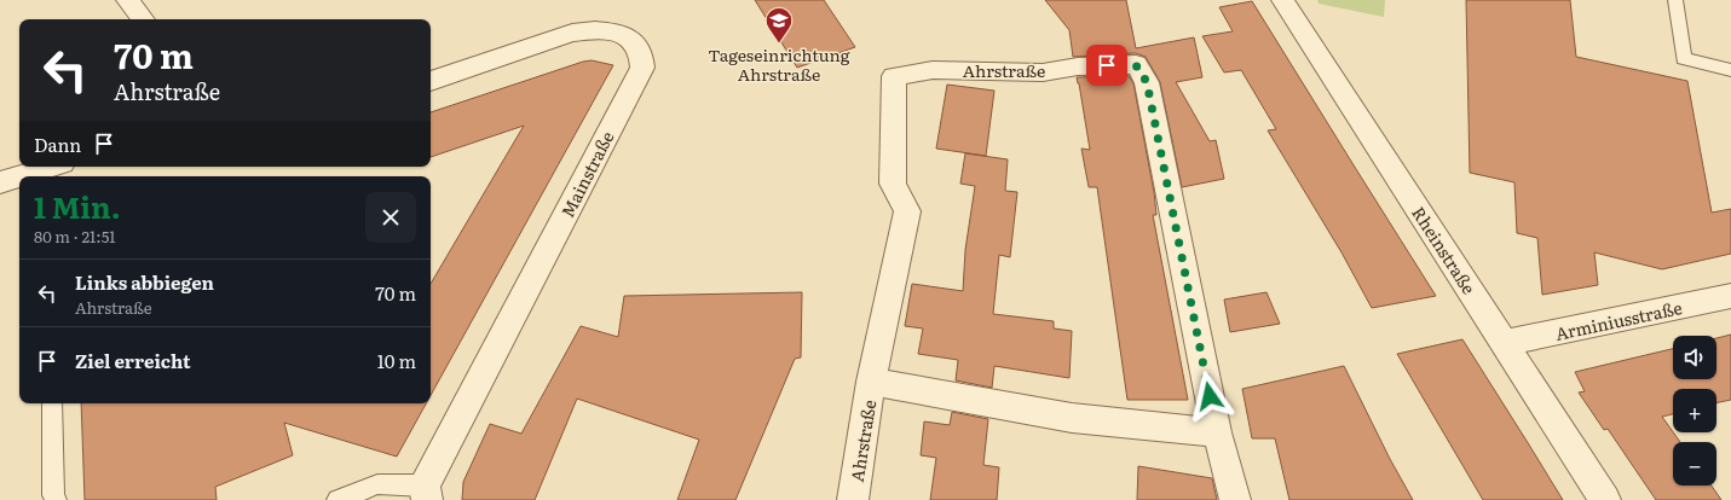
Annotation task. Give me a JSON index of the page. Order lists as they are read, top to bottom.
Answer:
{
  "streets": {
    "street": [
      "Ahrstraße",
      "Mainstraße",
      "Rheinstraße",
      "Arminiusstraße"
    ]
  },
  "crossings": [
    ["Rheinstraße", "Arminiusstraße"]
  ],
  "places": {
    "school or university": ["Tageseinrichtung Ahrstraße"]
  },
  "page": {
    "turn": ["70 m", "Ahrstraße"],
    "then": "Dann",
    "heading": ["1 Min.", "80 m · 21:51"],
    "list": [
      {
        "name": "Links abbiegen",
        "note": "Ahrstraße",
        "value": "70 m"
      },
      {
        "name": "Ziel erreicht",
        "value": "10 m"
      }
    ],
    "map_buttons": ["+", "−"]
  }
}
